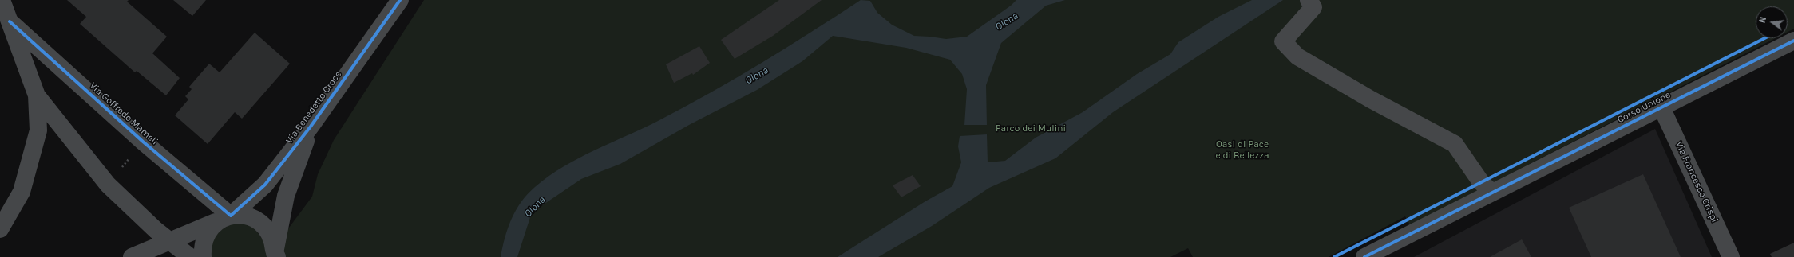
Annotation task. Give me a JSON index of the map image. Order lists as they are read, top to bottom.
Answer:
{
  "streets": {
    "street": [
      "Via Benedetto Croce",
      "Corso Unione",
      "Via Goffredo Mameli",
      "Via Francesco Crispi"
    ]
  },
  "crossings": [
    ["Via Benedetto Croce", "Via Goffredo Mameli"],
    ["Corso Unione", "Via Francesco Crispi"]
  ],
  "water": ["Olona"],
  "parks": ["Parco dei Mulini", "Oasi di Pace e di Bellezza"],
  "north": "left"
}
